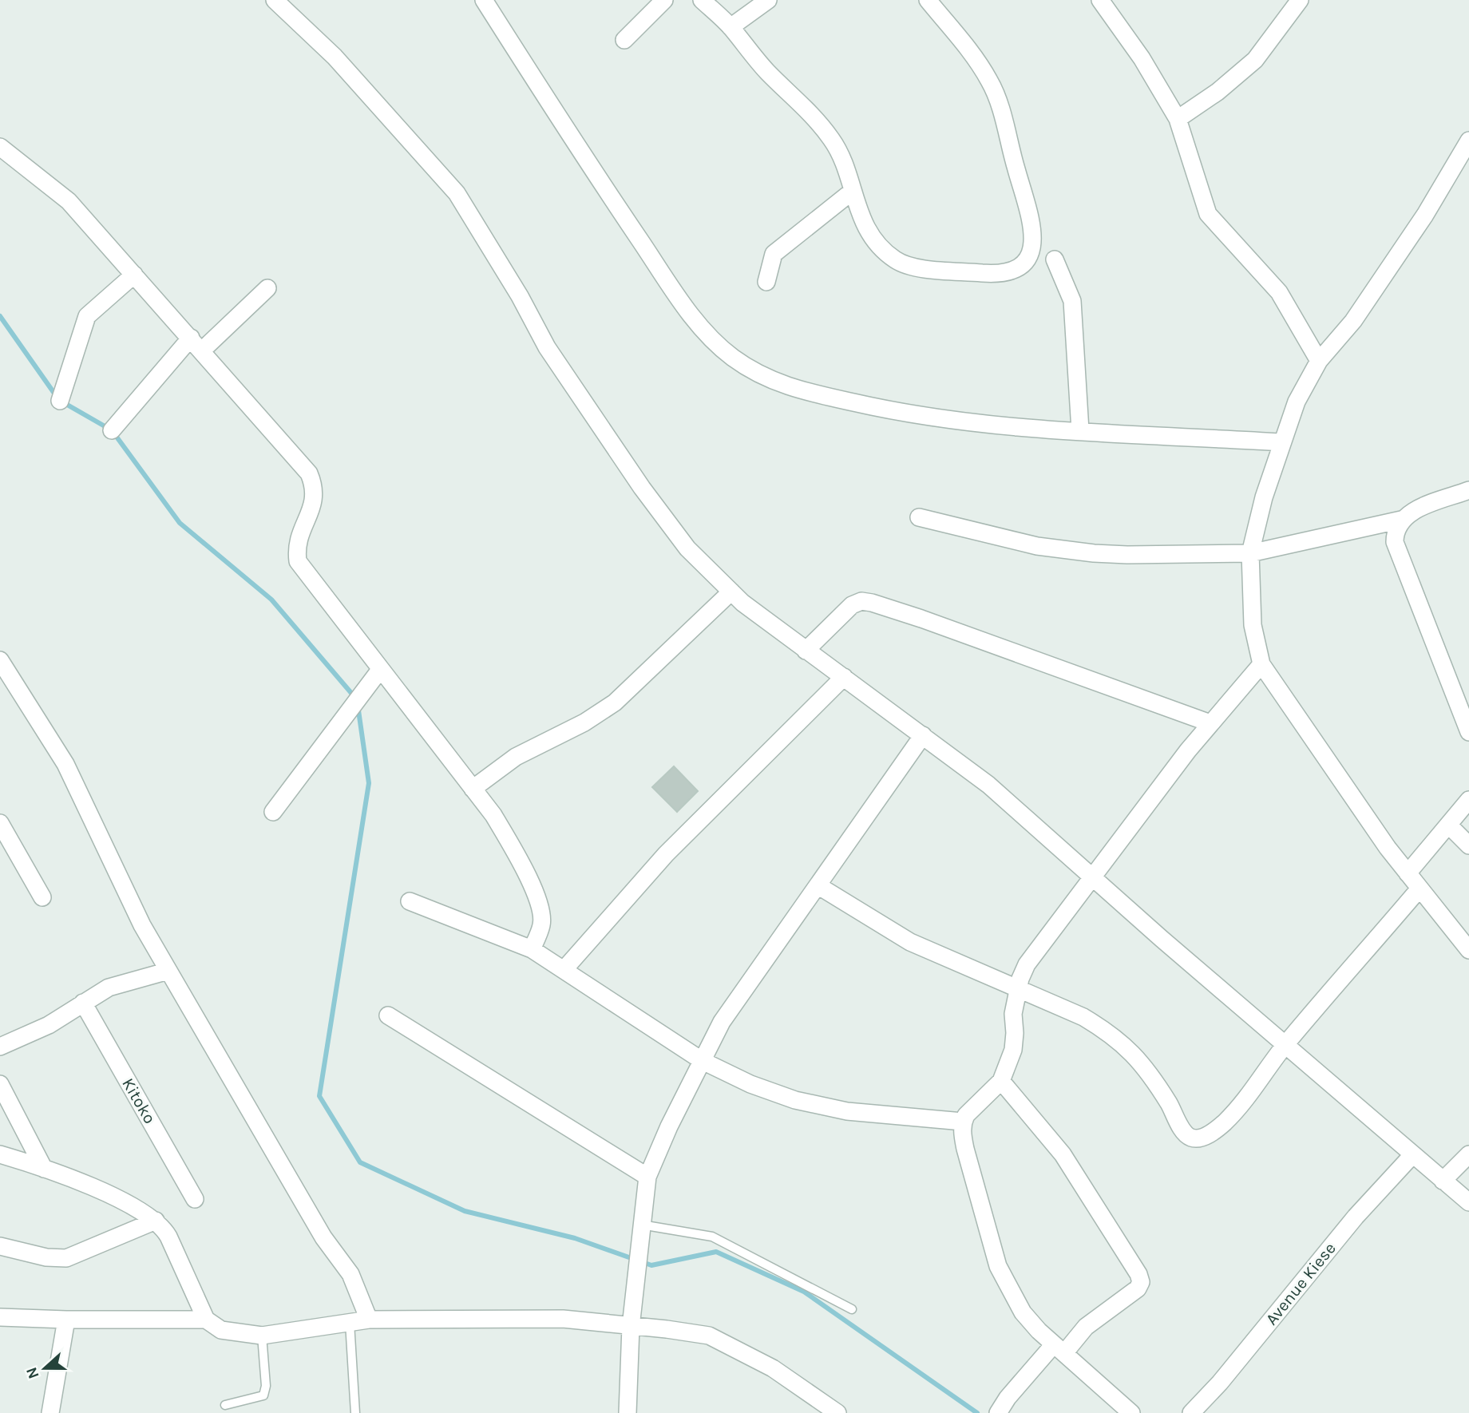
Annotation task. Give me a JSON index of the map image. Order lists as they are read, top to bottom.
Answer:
{
  "streets": {
    "street": ["Kitoko", "Avenue Kiese"]
  },
  "north": "left"
}
